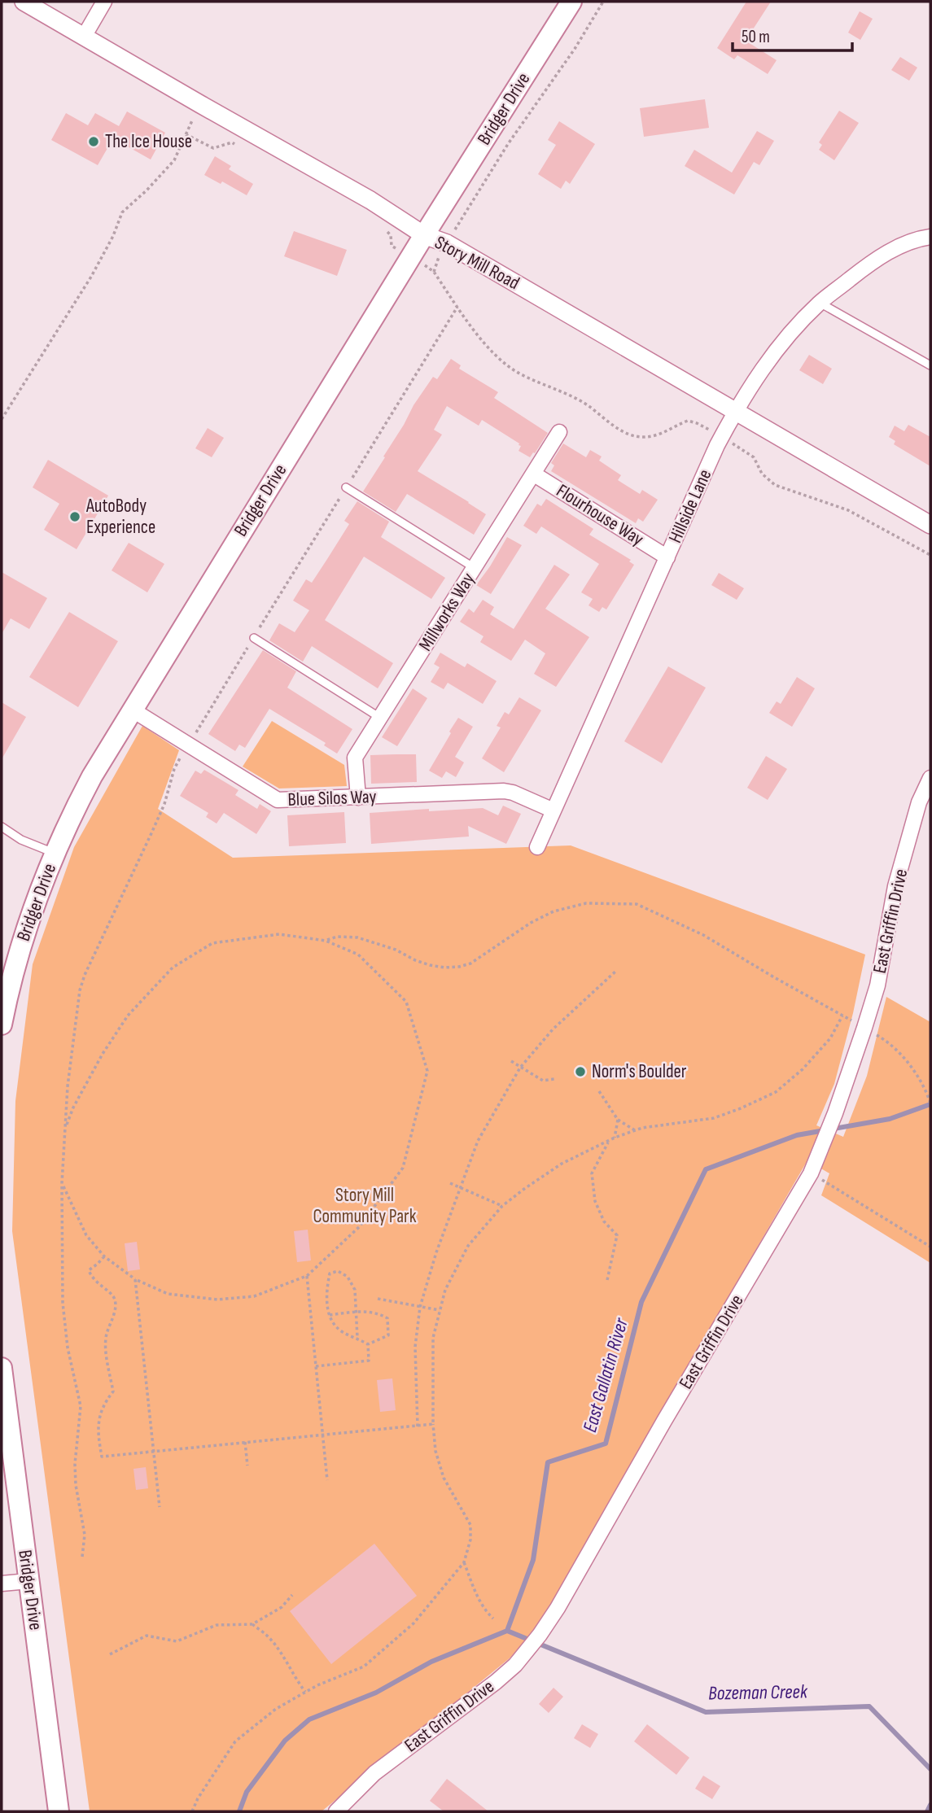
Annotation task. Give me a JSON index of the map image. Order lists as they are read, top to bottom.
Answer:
{
  "streets": {
    "main road": ["Bridger Drive"],
    "street": [
      "Story Mill Road",
      "Hillside Lane",
      "Flourhouse Way",
      "Millworks Way",
      "Blue Silos Way",
      "East Griffin Drive"
    ]
  },
  "crossings": [
    ["Bridger Drive", "Story Mill Road"],
    ["Bridger Drive", "Blue Silos Way"],
    ["Story Mill Road", "Hillside Lane"],
    ["Hillside Lane", "Flourhouse Way"],
    ["Hillside Lane", "Blue Silos Way"],
    ["Flourhouse Way", "Millworks Way"],
    ["Millworks Way", "Blue Silos Way"]
  ],
  "water": ["East Gallatin River", "Bozeman Creek"],
  "parks": ["Story Mill Community Park"],
  "places": ["The Ice House", "AutoBody Experience", "Norm's Boulder"],
  "scale_bar": "50 m"
}
